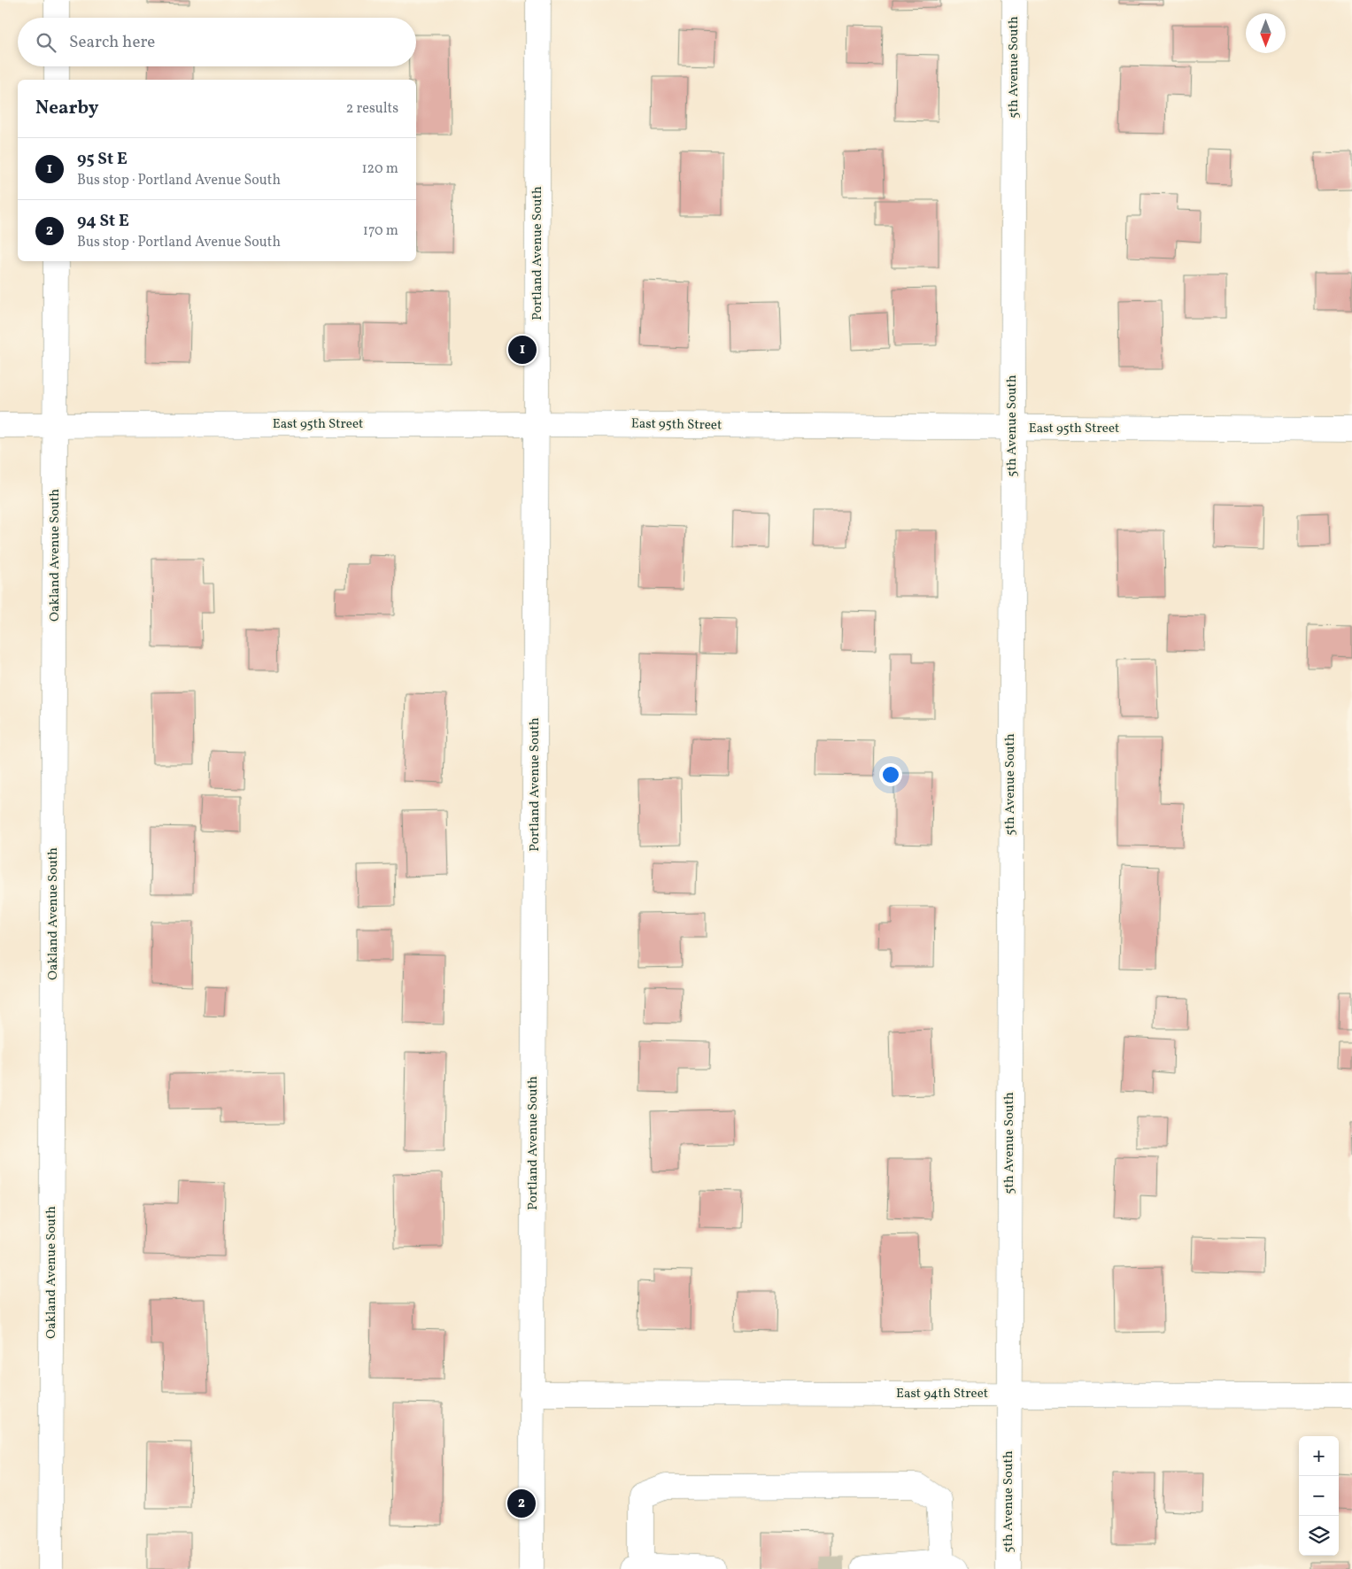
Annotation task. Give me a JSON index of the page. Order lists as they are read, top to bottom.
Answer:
{
  "streets": {
    "street": [
      "5th Avenue South",
      "Portland Avenue South",
      "East 95th Street",
      "Oakland Avenue South",
      "East 94th Street"
    ]
  },
  "crossings": [
    ["5th Avenue South", "East 95th Street"],
    ["5th Avenue South", "East 94th Street"],
    ["Portland Avenue South", "East 95th Street"],
    ["Portland Avenue South", "East 94th Street"],
    ["East 95th Street", "Oakland Avenue South"]
  ],
  "north": "bottom",
  "page": {
    "search": "Search here",
    "heading": ["Nearby", "2 results"],
    "list": [
      {
        "mark": "1",
        "name": "95 St E",
        "note": "Bus stop · Portland Avenue South",
        "value": "120 m"
      },
      {
        "mark": "2",
        "name": "94 St E",
        "note": "Bus stop · Portland Avenue South",
        "value": "170 m"
      }
    ],
    "pins": ["1", "2"],
    "map_buttons": ["+", "−"]
  }
}
